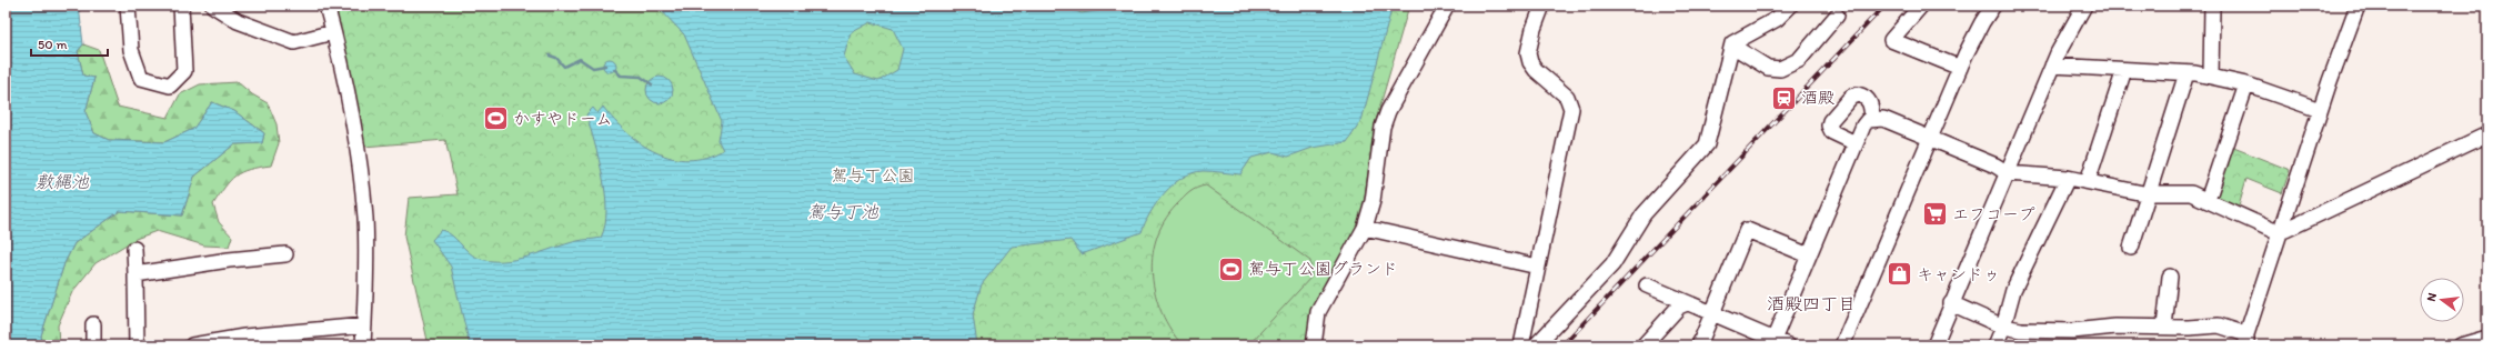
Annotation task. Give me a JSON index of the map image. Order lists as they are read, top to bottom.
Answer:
{
  "districts": ["酒殿四丁目"],
  "water": ["敷縄池", "駕与丁池"],
  "parks": ["駕与丁公園"],
  "places": {
    "station": ["酒殿"],
    "sports": ["かすやドーム", "駕与丁公園グランド"],
    "supermarket": ["エフコープ"],
    "shop": ["キャンドゥ"]
  },
  "scale_bar": "50 m",
  "north": "left"
}
